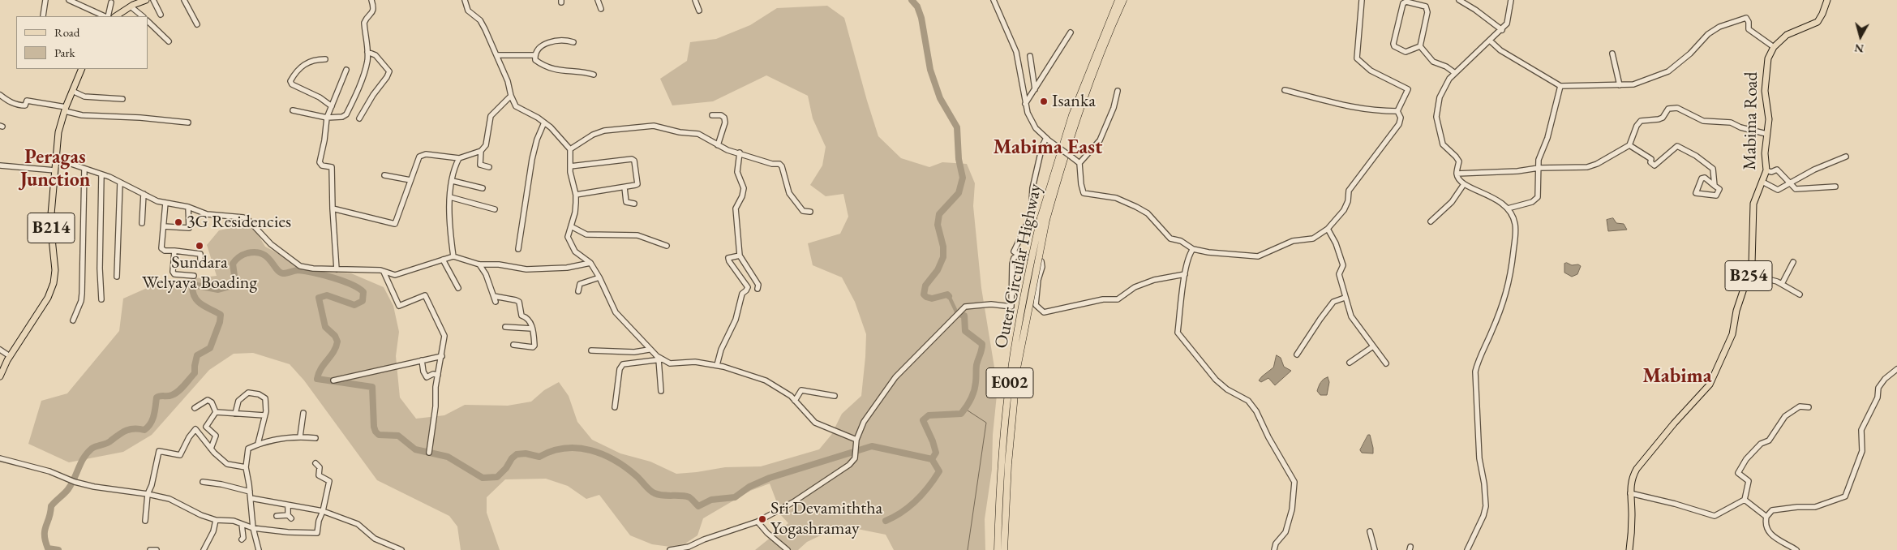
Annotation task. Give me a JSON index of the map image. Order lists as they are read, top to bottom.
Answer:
{
  "streets": {
    "highway": ["Outer Circular Highway", "E002"],
    "main road": ["Mabima Road", "B214", "B254"]
  },
  "districts": ["Mabima East", "Peragas Junction", "Mabima"],
  "places": [
    "Isanka",
    "3G Residencies",
    "Sundara Welyaya Boading",
    "Sri Devamiththa Yogashramay"
  ],
  "legend": ["Road", "Park"],
  "north": "bottom"
}
